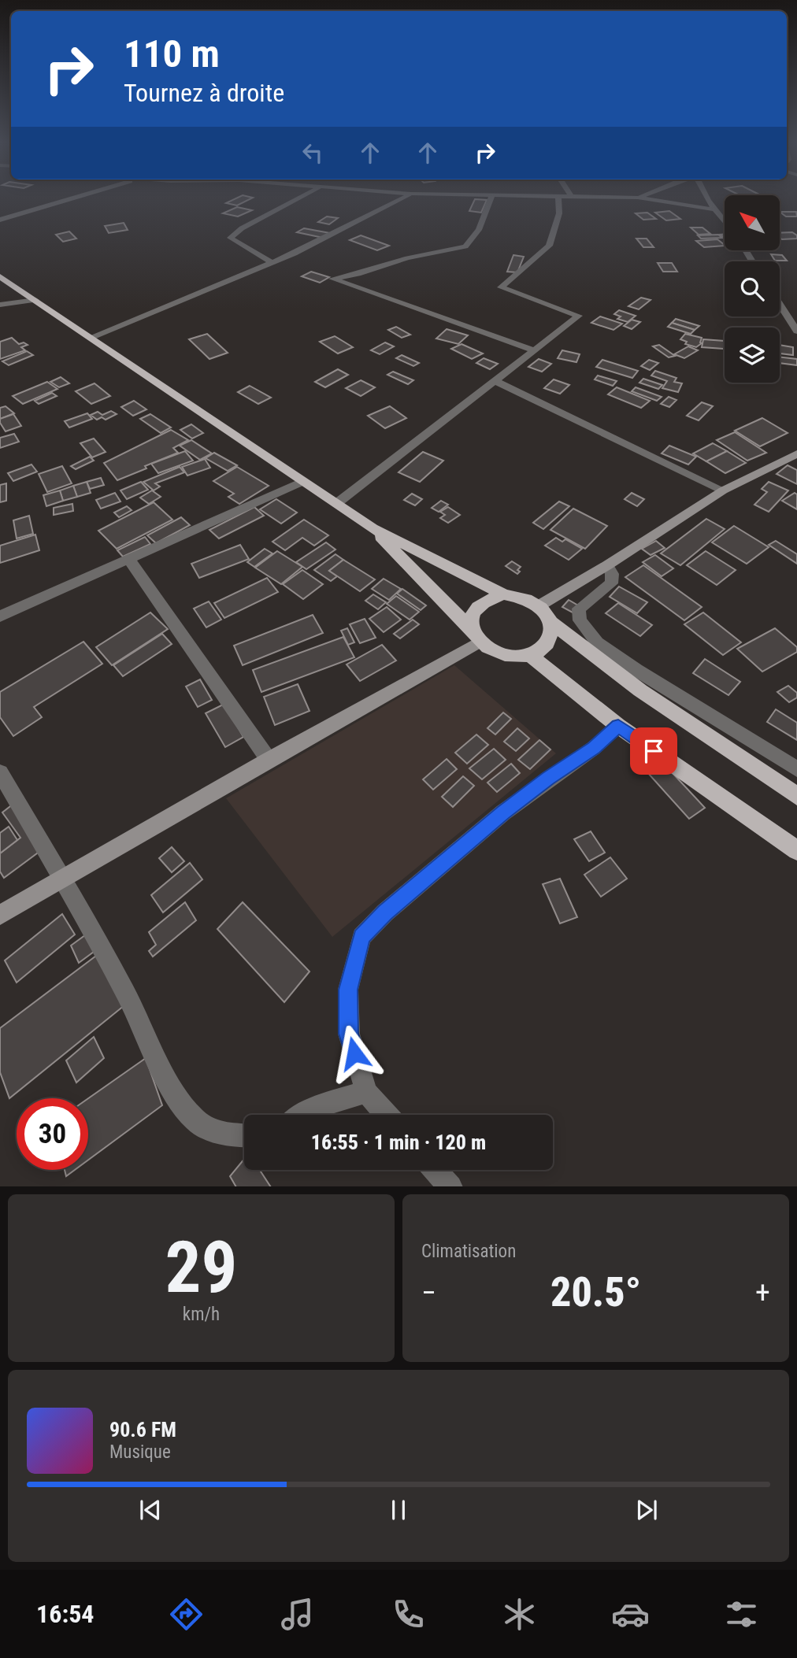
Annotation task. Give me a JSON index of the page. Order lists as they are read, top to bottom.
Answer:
{
  "north": "top left",
  "page": {
    "turn": ["110 m", "Tournez à droite"],
    "limit": "30",
    "trip": "16:55 · 1 min · 120 m",
    "tile": [
      ["29", "km/h"],
      "Climatisation"
    ],
    "heat": ["−", "20.5°", "+"],
    "song": ["90.6 FM", "Musique"],
    "tabs": "16:54"
  }
}
